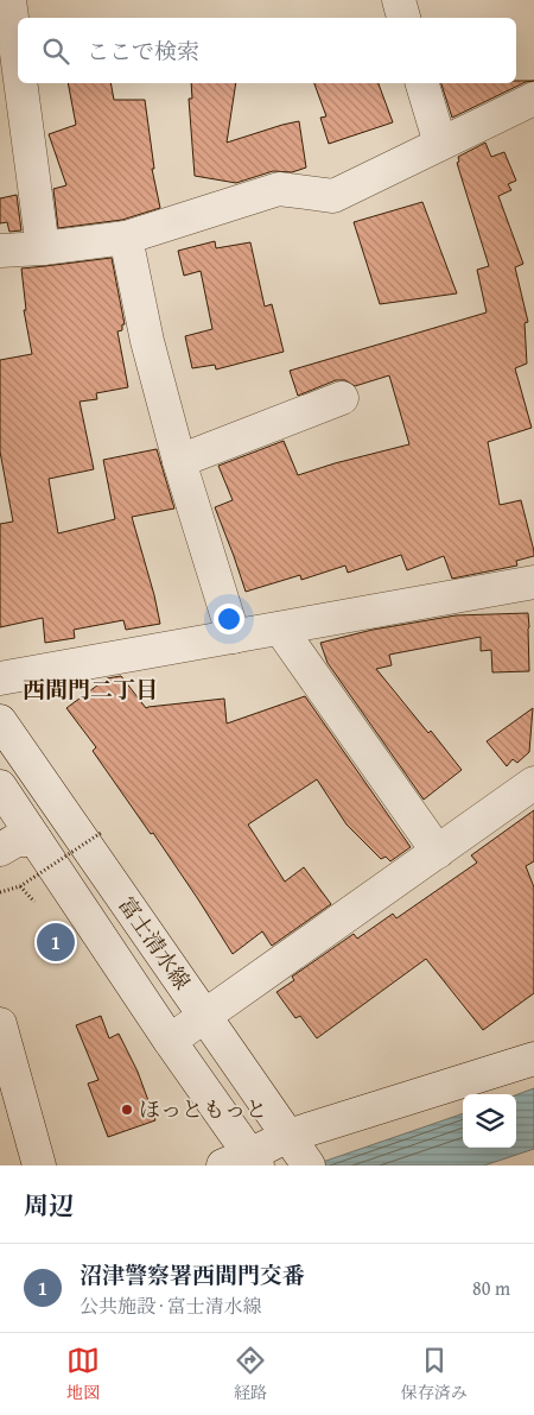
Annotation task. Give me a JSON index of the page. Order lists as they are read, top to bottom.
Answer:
{
  "streets": {
    "street": ["富士清水線"]
  },
  "districts": ["西間門二丁目"],
  "places": ["ほっともっと"],
  "page": {
    "search": "ここで検索",
    "pins": "1",
    "heading": "周辺",
    "list": [
      {
        "mark": "1",
        "name": "沼津警察署西間門交番",
        "note": "公共施設 · 富士清水線",
        "value": "80 m"
      }
    ],
    "nav": ["地図", "経路", "保存済み"]
  }
}
